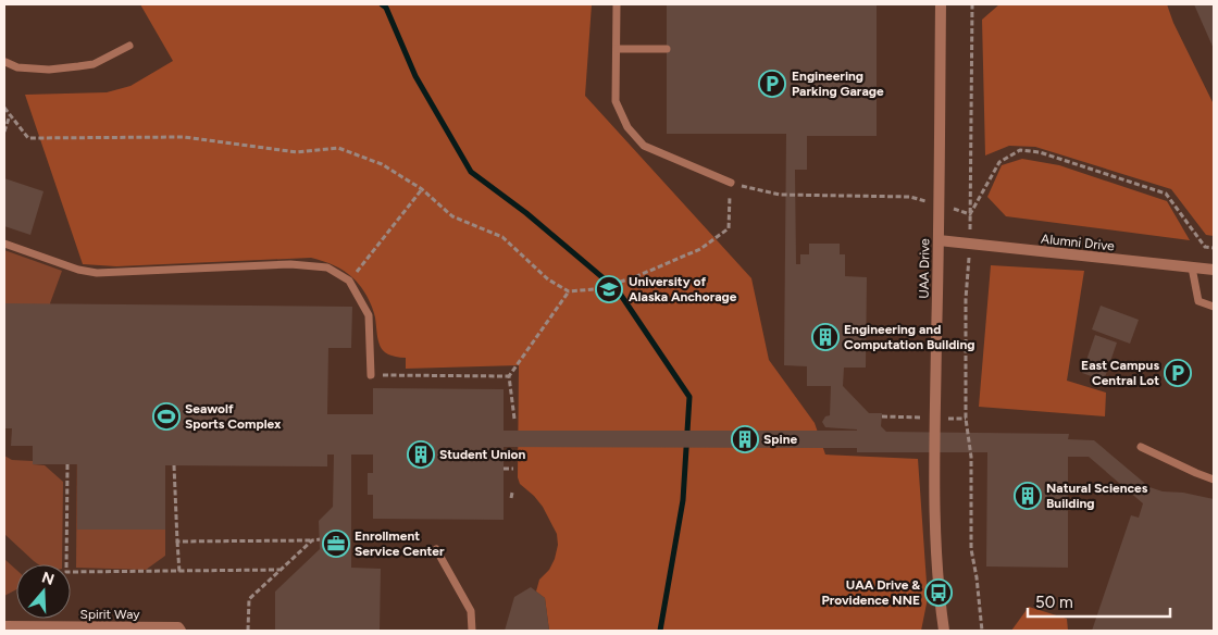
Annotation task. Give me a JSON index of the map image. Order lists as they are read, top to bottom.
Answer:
{
  "streets": {
    "street": ["Alumni Drive", "UAA Drive", "Spirit Way"]
  },
  "crossings": [
    ["Alumni Drive", "UAA Drive"]
  ],
  "places": {
    "parking": ["Engineering Parking Garage", "East Campus Central Lot"],
    "school or university": ["University of Alaska Anchorage"],
    "building": [
      "Engineering and Computation Building",
      "Spine",
      "Student Union",
      "Natural Sciences Building"
    ],
    "sports": ["Seawolf Sports Complex"],
    "office": ["Enrollment Service Center"],
    "bus stop": ["UAA Drive & Providence NNE"]
  },
  "scale_bar": "50 m",
  "north": "top"
}
